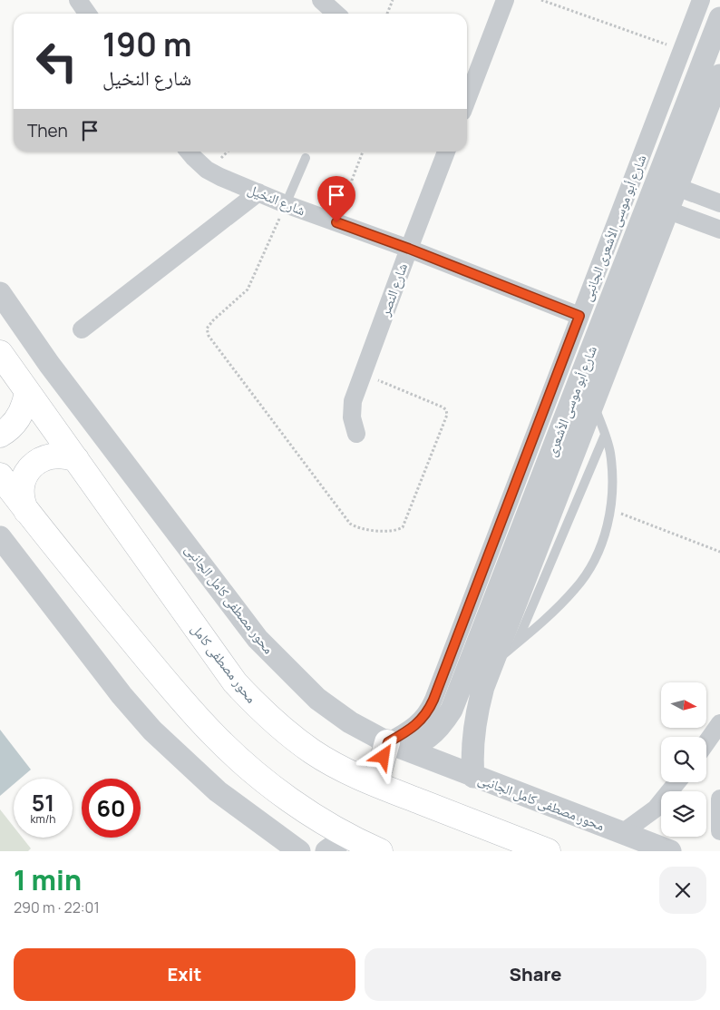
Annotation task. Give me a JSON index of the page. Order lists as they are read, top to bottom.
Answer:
{
  "streets": {
    "main road": ["محور مصطفى كامل"],
    "street": [
      "شارع النخيل",
      "شارع أبو موسى الأشعرى الجانبى",
      "شارع النصر",
      "شارع أبو موسى الأشعرى",
      "محور مصطفى كامل الجانبى"
    ]
  },
  "crossings": [
    ["شارع النخيل", "شارع أبو موسى الأشعرى الجانبى"],
    ["شارع النخيل", "شارع النصر"],
    ["شارع أبو موسى الأشعرى الجانبى", "شارع أبو موسى الأشعرى"],
    ["شارع أبو موسى الأشعرى الجانبى", "محور مصطفى كامل الجانبى"],
    ["شارع أبو موسى الأشعرى", "محور مصطفى كامل الجانبى"]
  ],
  "north": "right",
  "page": {
    "turn": ["190 m", "شارع النخيل"],
    "then": "Then",
    "speed": "51 km/h",
    "limit": "60",
    "heading": ["1 min", "290 m · 22:01"],
    "buttons": ["Exit", "Share"]
  }
}
